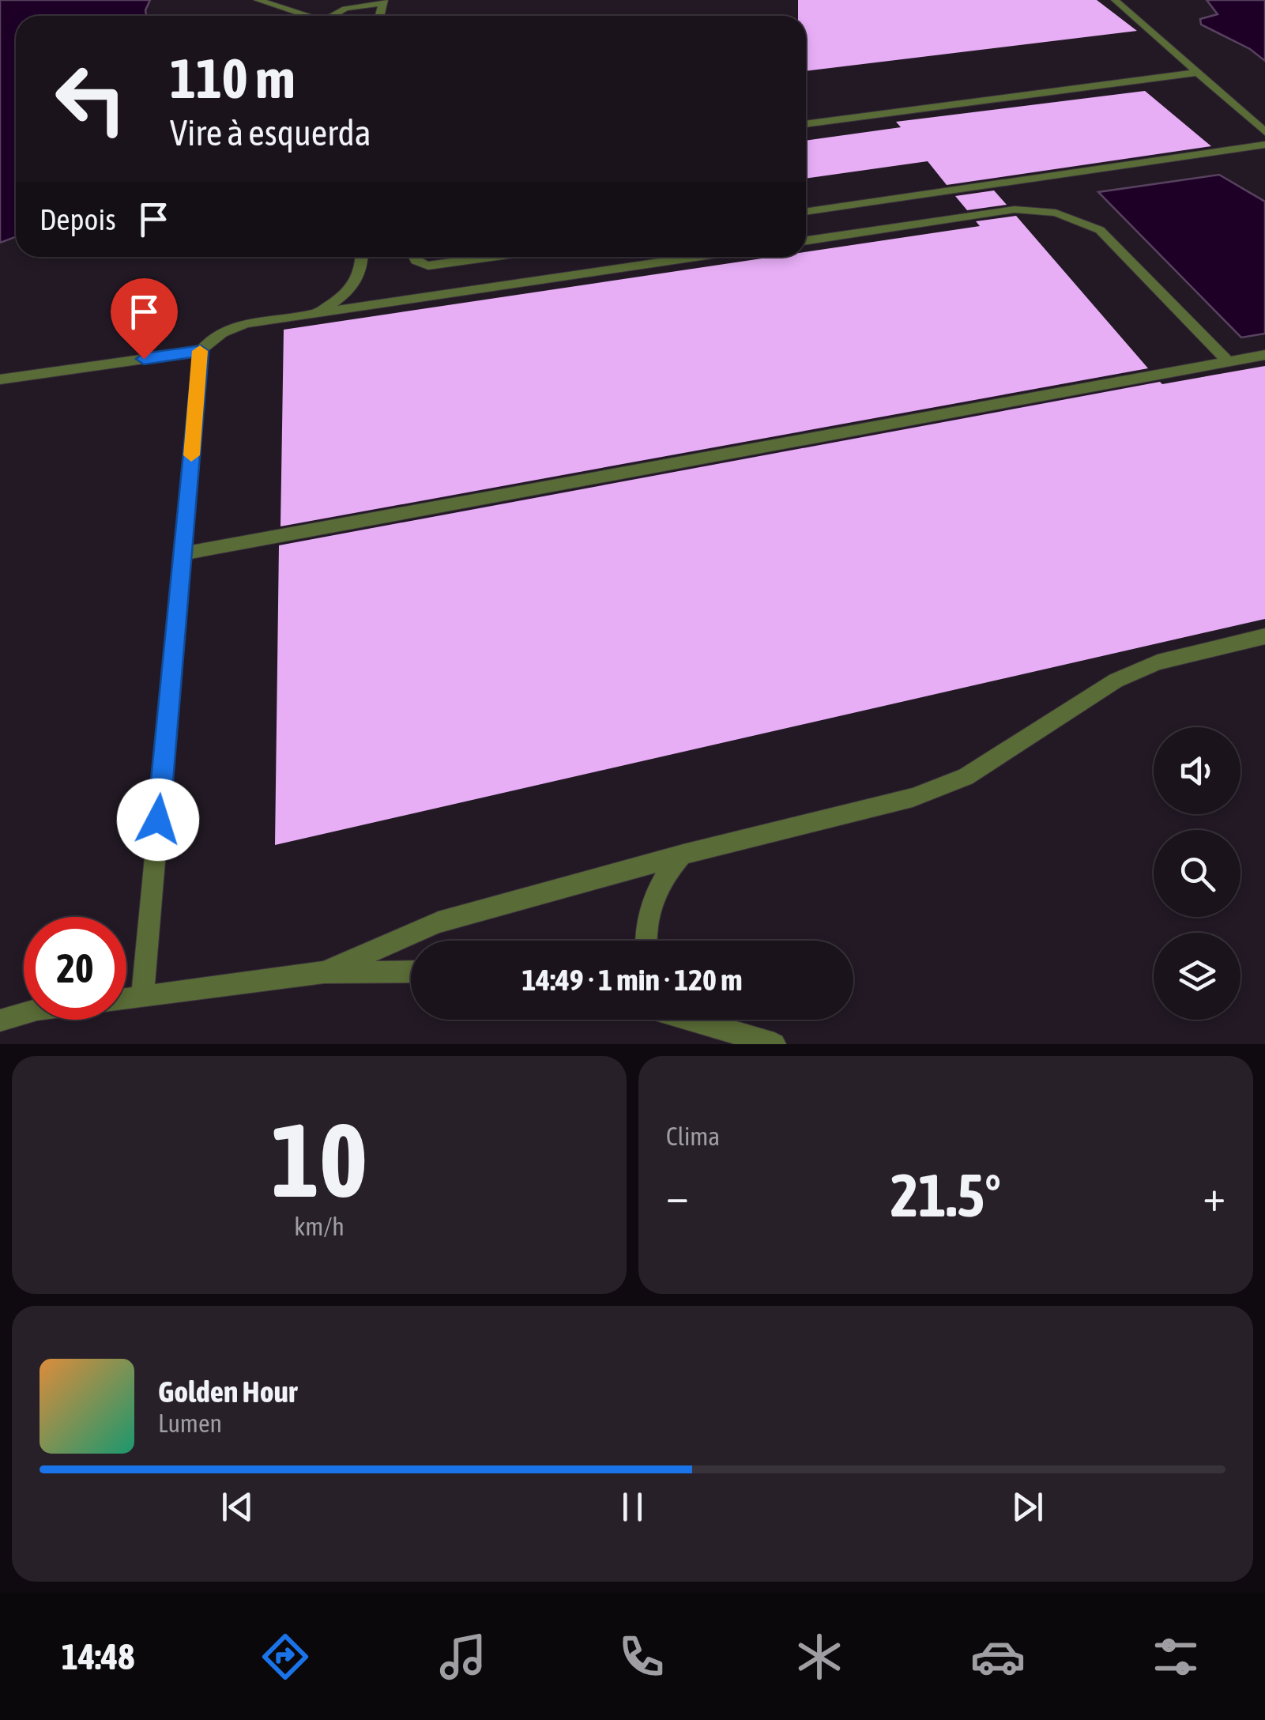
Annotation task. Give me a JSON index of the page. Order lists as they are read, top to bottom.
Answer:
{
  "page": {
    "turn": ["110 m", "Vire à esquerda"],
    "then": "Depois",
    "limit": "20",
    "trip": "14:49 · 1 min · 120 m",
    "tile": [
      ["10", "km/h"],
      "Clima"
    ],
    "heat": ["−", "21.5°", "+"],
    "song": ["Golden Hour", "Lumen"],
    "tabs": "14:48"
  }
}
